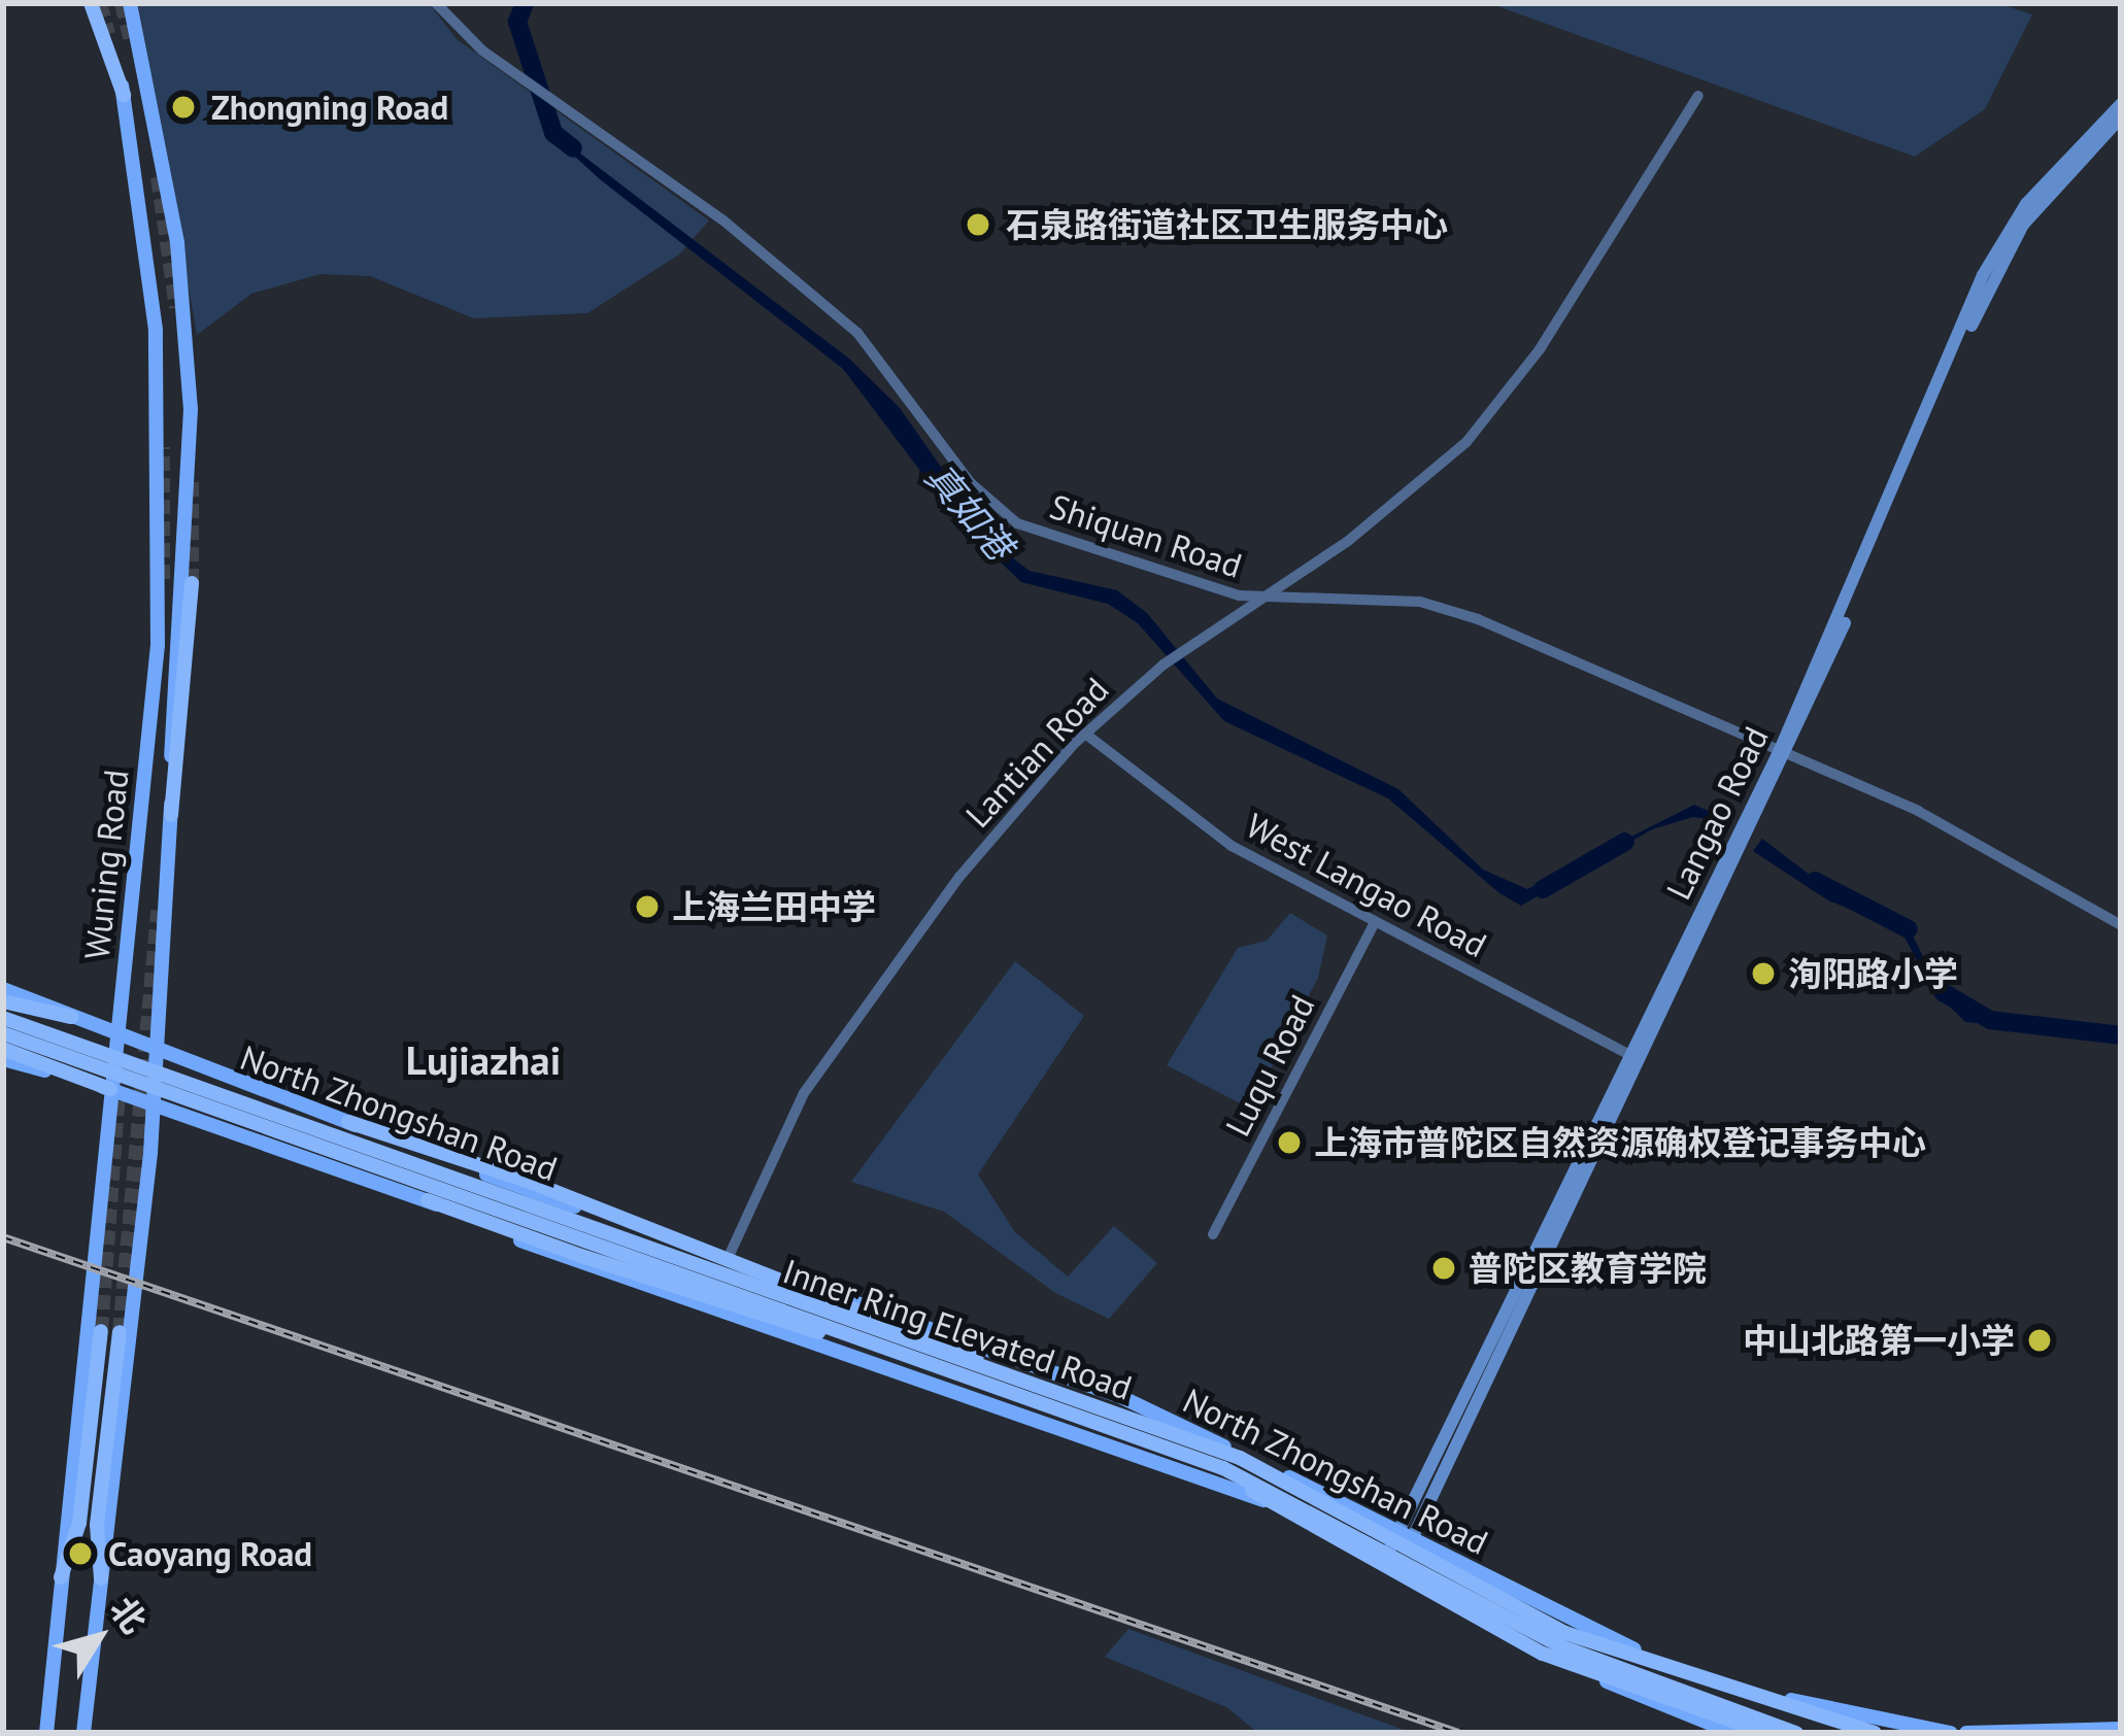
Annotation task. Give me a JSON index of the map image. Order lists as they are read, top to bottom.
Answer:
{
  "streets": {
    "highway": ["Inner Ring Elevated Road"],
    "main road": ["Langao Road", "Wuning Road", "North Zhongshan Road"],
    "street": [
      "Shiquan Road",
      "Lantian Road",
      "West Langao Road",
      "Luqu Road"
    ]
  },
  "crossings": [
    ["Shiquan Road", "Lantian Road"],
    ["Shiquan Road", "Langao Road"],
    ["Lantian Road", "West Langao Road"],
    ["Lantian Road", "North Zhongshan Road"],
    ["Langao Road", "West Langao Road"],
    ["Langao Road", "North Zhongshan Road"],
    ["Wuning Road", "North Zhongshan Road"],
    ["West Langao Road", "Luqu Road"]
  ],
  "districts": ["Lujiazhai"],
  "water": ["真如港"],
  "places": [
    "Zhongning Road",
    "石泉路街道社区卫生服务中心",
    "上海兰田中学",
    "洵阳路小学",
    "上海市普陀区自然资源确权登记事务中心",
    "普陀区教育学院",
    "中山北路第一小学",
    "Caoyang Road"
  ],
  "north": "top right"
}
